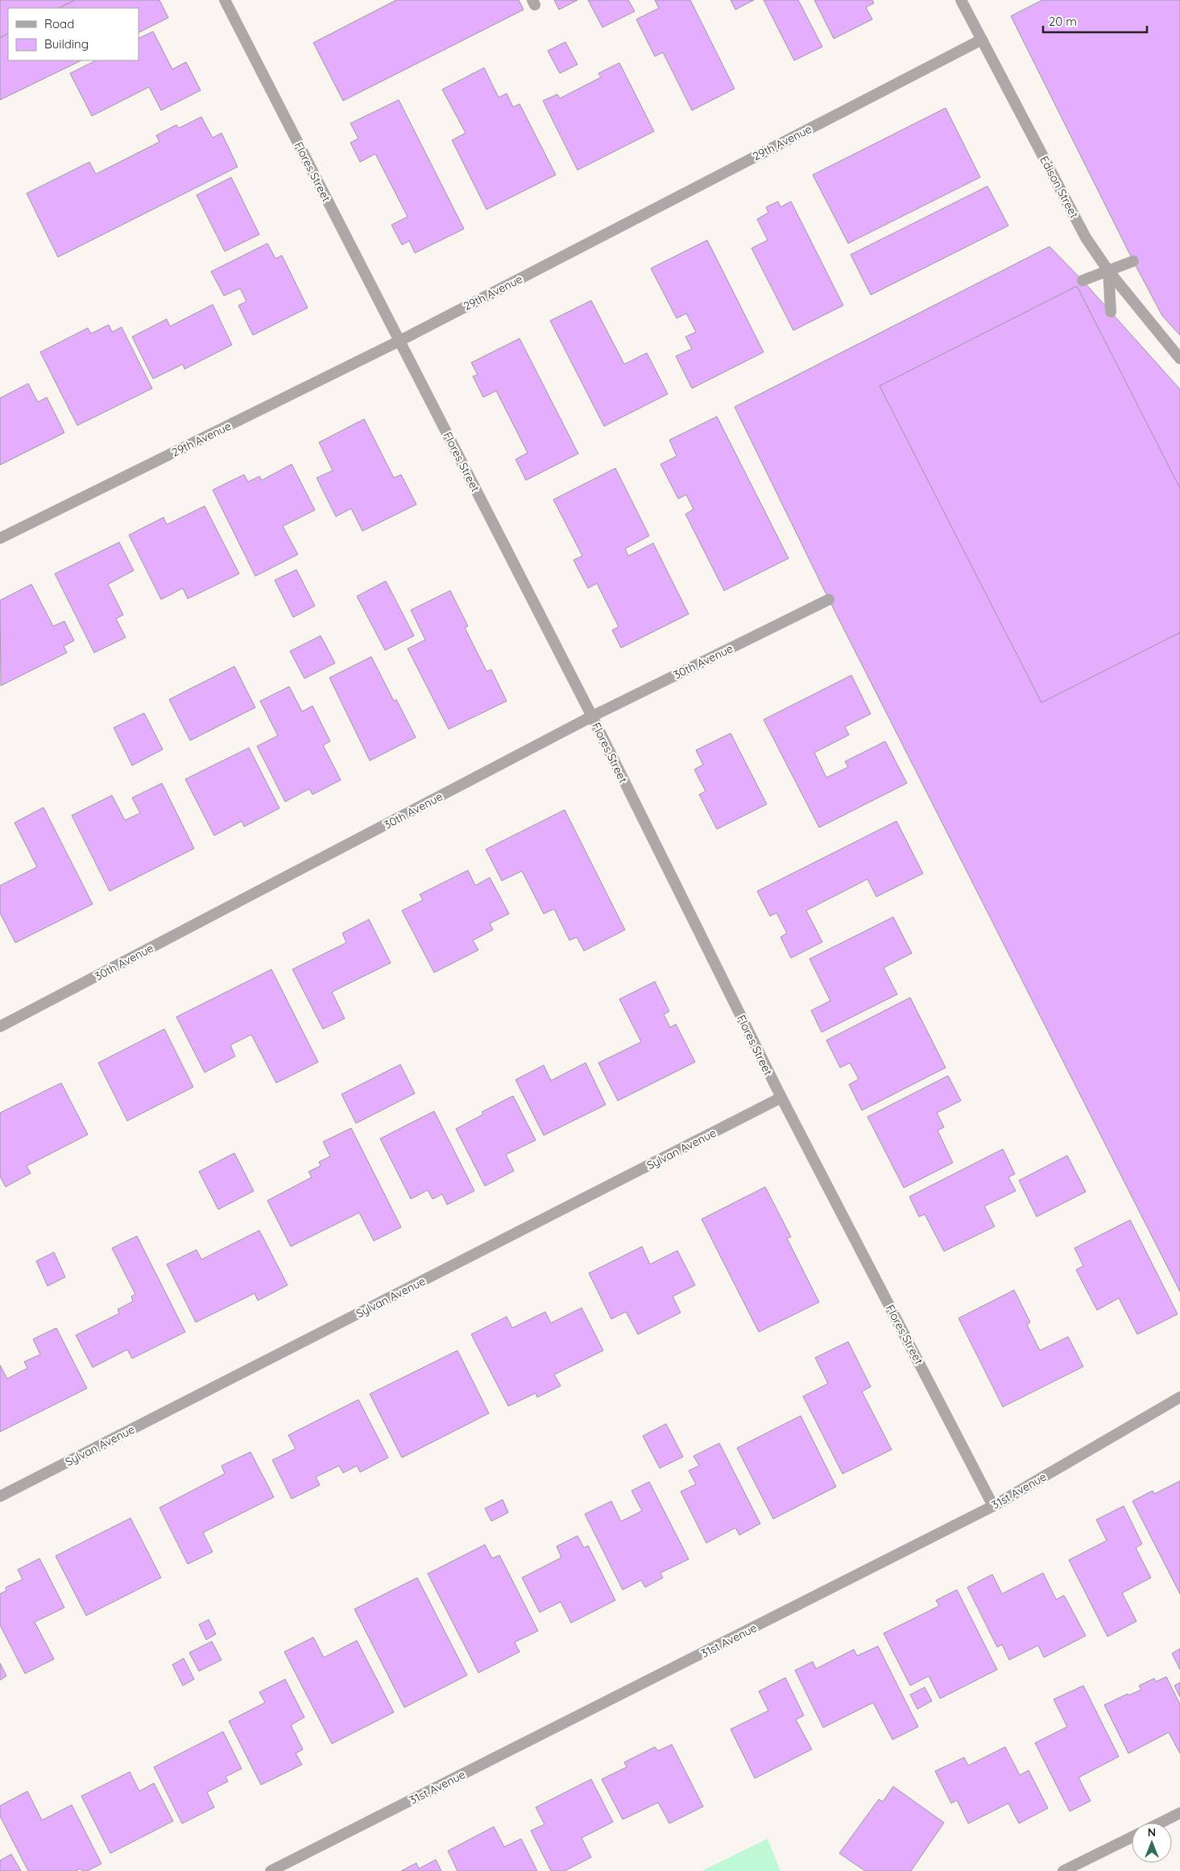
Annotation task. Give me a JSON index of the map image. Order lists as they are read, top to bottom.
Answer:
{
  "streets": {
    "street": [
      "29th Avenue",
      "Flores Street",
      "Edison Street",
      "30th Avenue",
      "Sylvan Avenue",
      "31st Avenue"
    ]
  },
  "crossings": [
    ["29th Avenue", "Flores Street"],
    ["29th Avenue", "Edison Street"],
    ["Flores Street", "30th Avenue"],
    ["Flores Street", "Sylvan Avenue"],
    ["Flores Street", "31st Avenue"]
  ],
  "legend": ["Road", "Building"],
  "scale_bar": "20 m",
  "north": "top"
}
